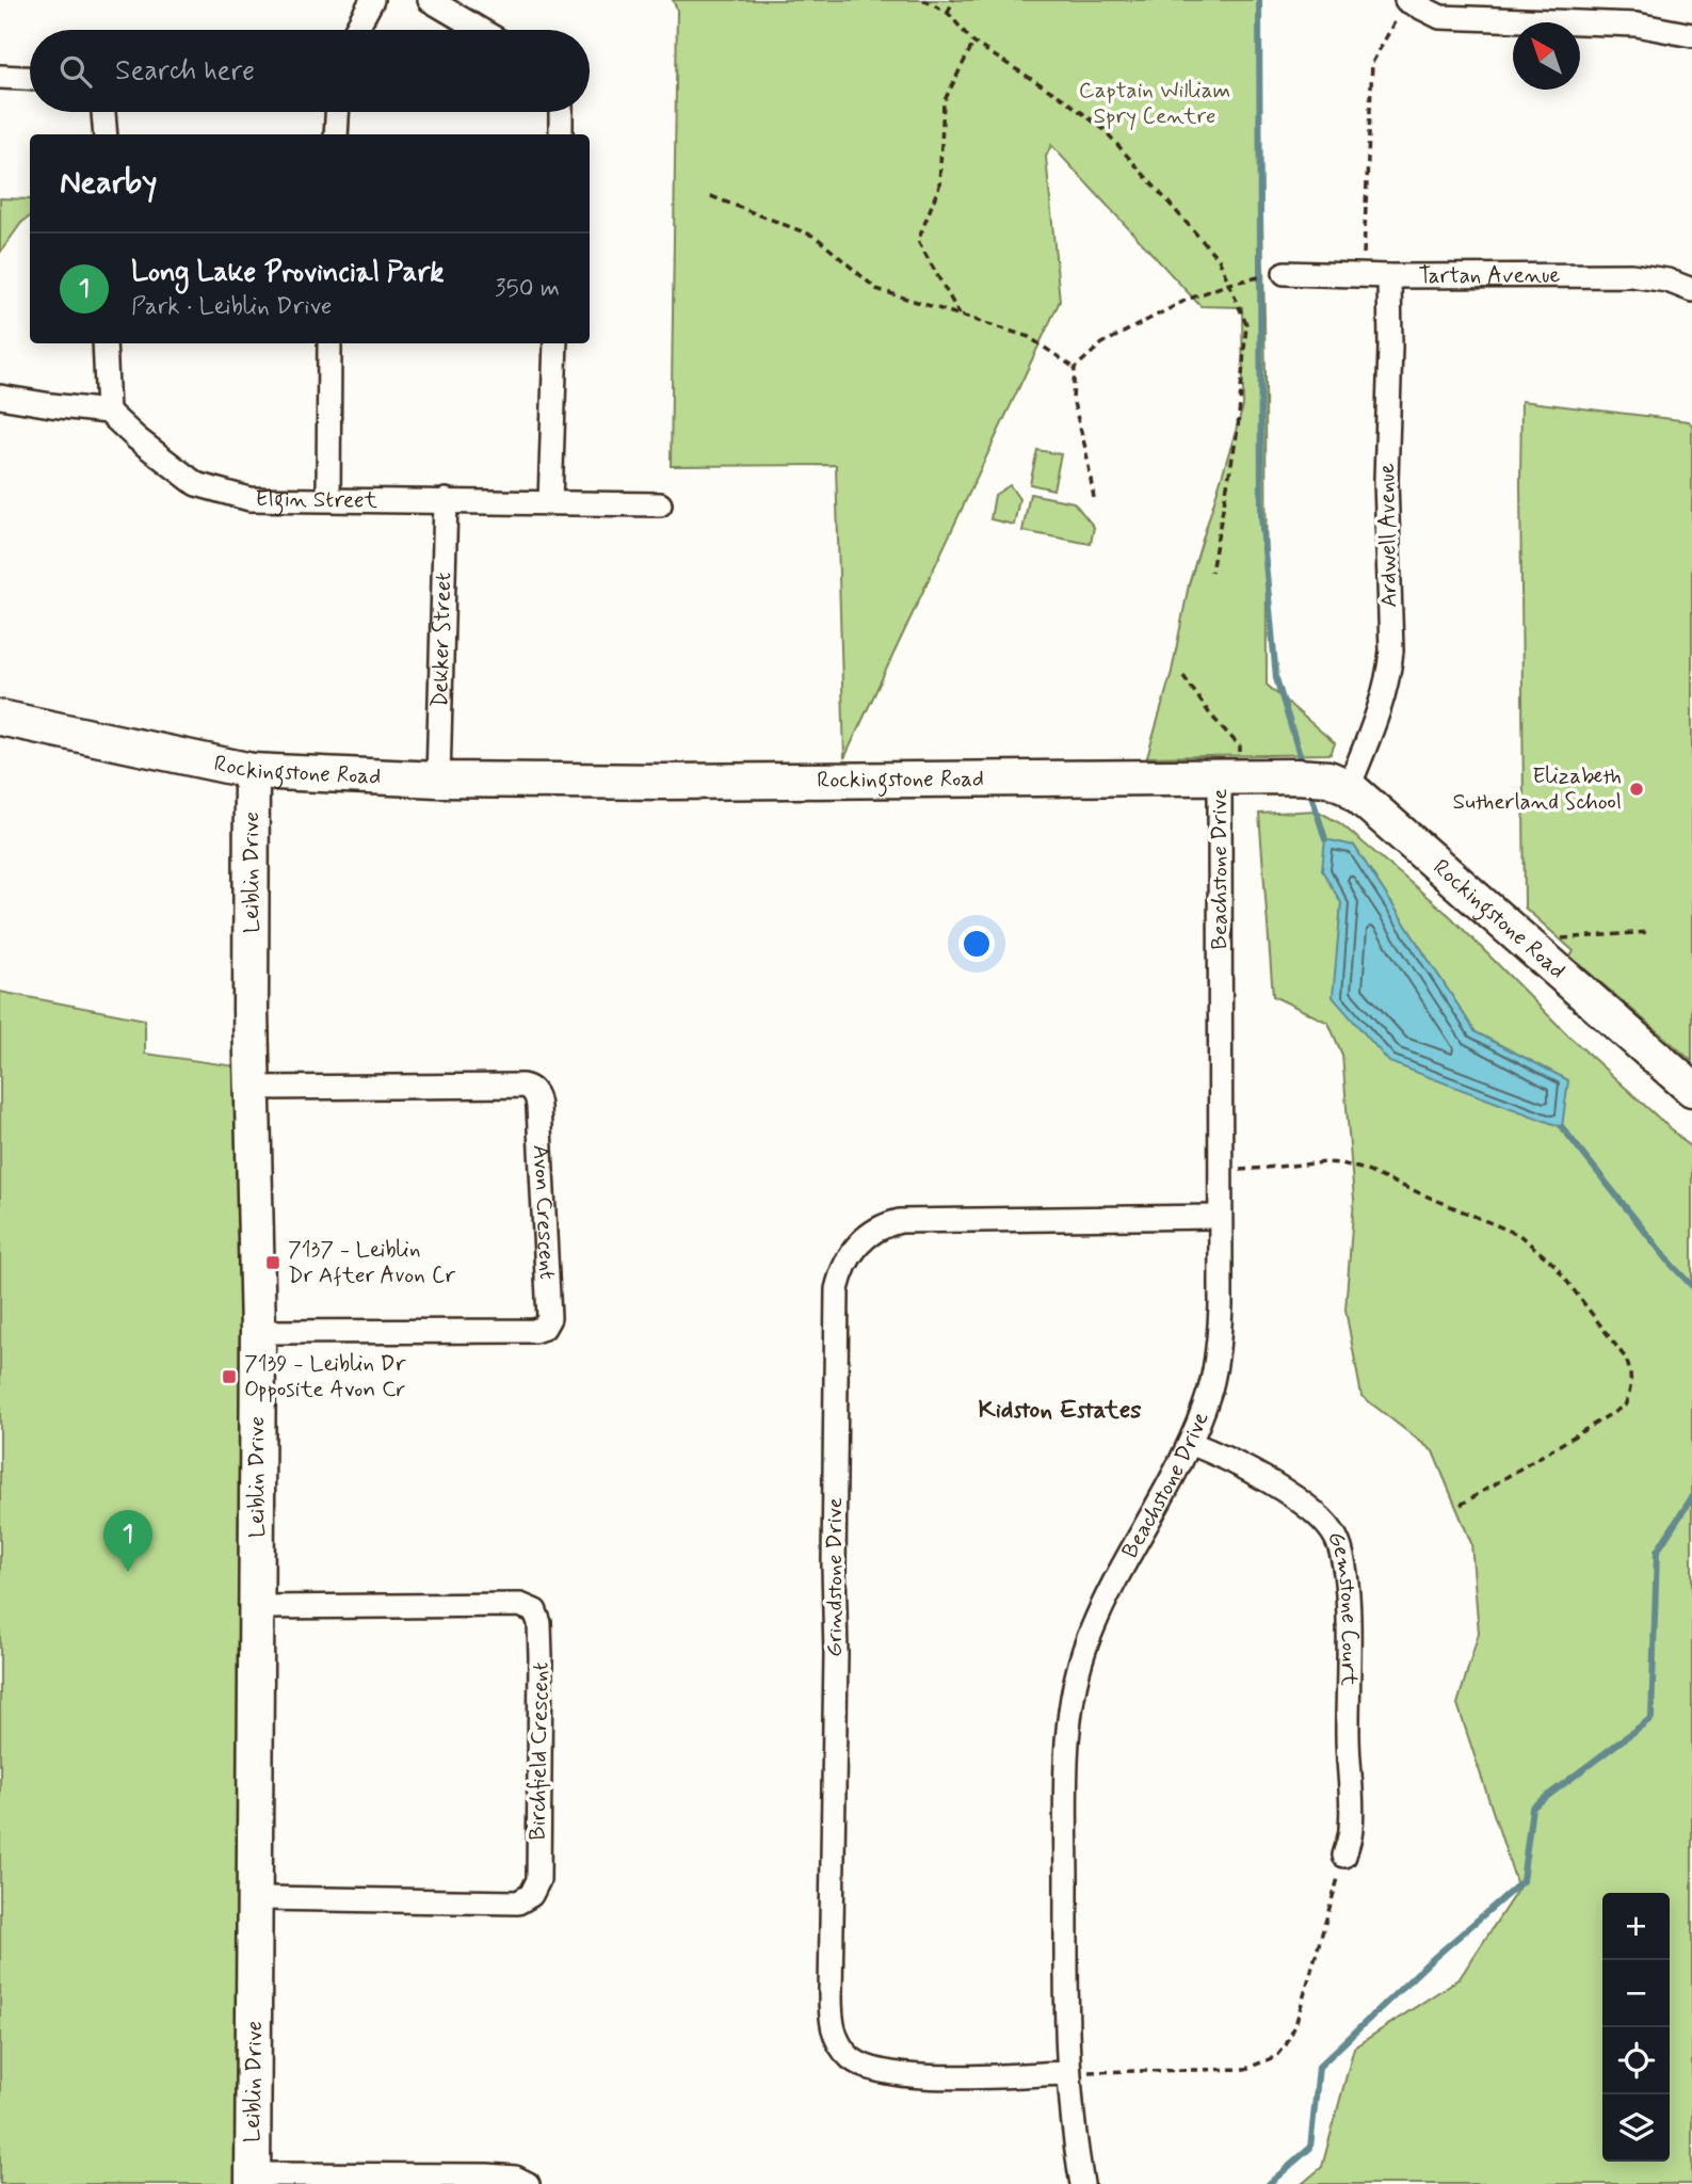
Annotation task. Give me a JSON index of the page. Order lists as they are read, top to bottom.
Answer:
{
  "streets": {
    "street": [
      "Tartan Avenue",
      "Elgin Street",
      "Ardwell Avenue",
      "Dekker Street",
      "Rockingstone Road",
      "Beachstone Drive",
      "Leiblin Drive",
      "Avon Crescent",
      "Grindstone Drive",
      "Gemstone Court",
      "Birchfield Crescent"
    ]
  },
  "crossings": [
    ["Tartan Avenue", "Ardwell Avenue"],
    ["Elgin Street", "Dekker Street"],
    ["Ardwell Avenue", "Rockingstone Road"],
    ["Dekker Street", "Rockingstone Road"],
    ["Rockingstone Road", "Beachstone Drive"],
    ["Rockingstone Road", "Leiblin Drive"],
    ["Beachstone Drive", "Grindstone Drive"],
    ["Beachstone Drive", "Gemstone Court"],
    ["Leiblin Drive", "Avon Crescent"],
    ["Leiblin Drive", "Birchfield Crescent"]
  ],
  "districts": ["Kidston Estates"],
  "parks": ["Captain William Spry Centre"],
  "places": {
    "other": ["Elizabeth Sutherland School"],
    "transit": ["7137 - Leiblin Dr After Avon Cr", "7139 - Leiblin Dr Opposite Avon Cr"]
  },
  "north": "top left",
  "page": {
    "search": "Search here",
    "heading": "Nearby",
    "list": [
      {
        "mark": "1",
        "name": "Long Lake Provincial Park",
        "note": "Park · Leiblin Drive",
        "value": "350 m"
      }
    ],
    "pins": "1",
    "map_buttons": ["+", "−"]
  }
}
